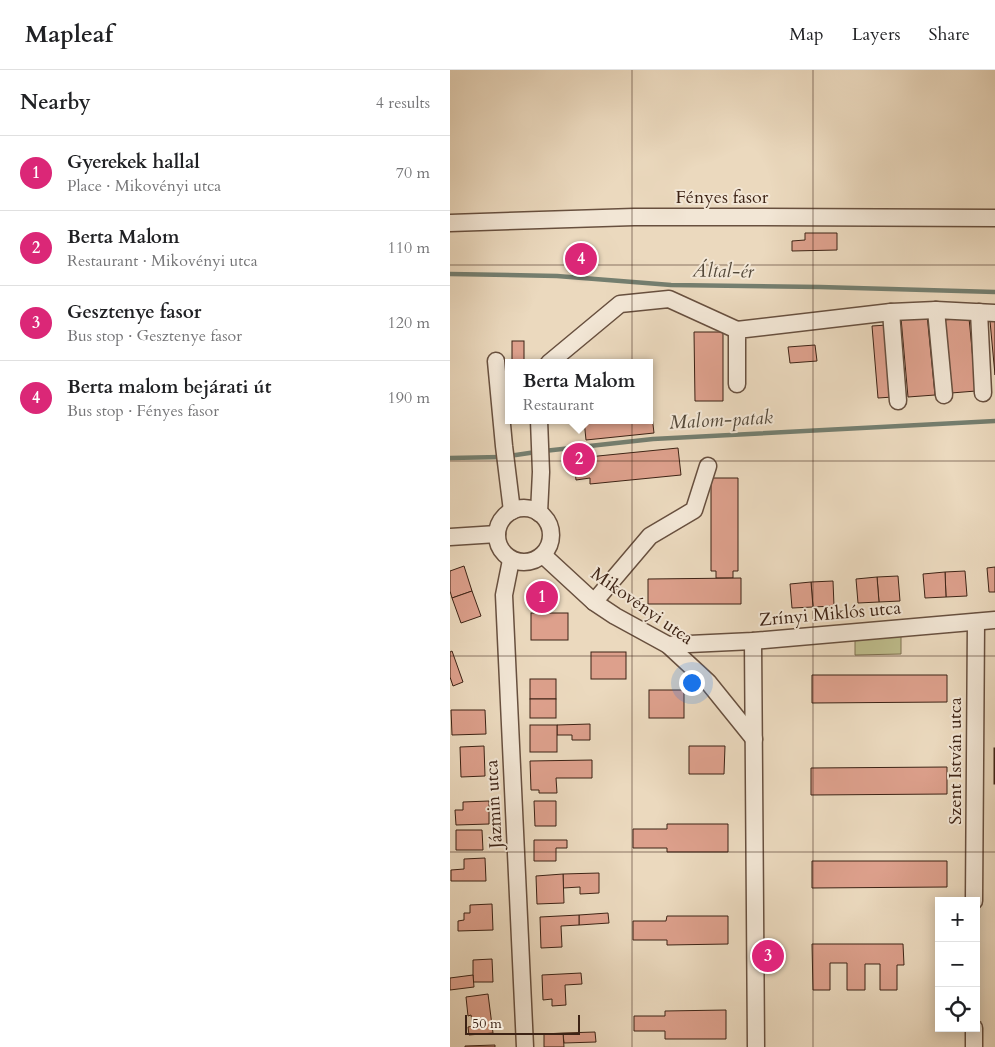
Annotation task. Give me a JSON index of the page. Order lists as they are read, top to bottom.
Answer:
{
  "streets": {
    "street": [
      "Fényes fasor",
      "Mikovényi utca",
      "Zrínyi Miklós utca",
      "Szent István utca",
      "Jázmin utca"
    ]
  },
  "crossings": [
    ["Mikovényi utca", "Zrínyi Miklós utca"],
    ["Mikovényi utca", "Jázmin utca"],
    ["Zrínyi Miklós utca", "Szent István utca"]
  ],
  "water": ["Által-ér", "Malom-patak"],
  "scale_bar": "50 m",
  "page": {
    "header": "Mapleaf",
    "nav": ["Map", "Layers", "Share"],
    "heading": ["Nearby", "4 results"],
    "list": [
      {
        "mark": "1",
        "name": "Gyerekek hallal",
        "note": "Place · Mikovényi utca",
        "value": "70 m"
      },
      {
        "mark": "2",
        "name": "Berta Malom",
        "note": "Restaurant · Mikovényi utca",
        "value": "110 m"
      },
      {
        "mark": "3",
        "name": "Gesztenye fasor",
        "note": "Bus stop · Gesztenye fasor",
        "value": "120 m"
      },
      {
        "mark": "4",
        "name": "Berta malom bejárati út",
        "note": "Bus stop · Fényes fasor",
        "value": "190 m"
      }
    ],
    "pins": [
      "4",
      "2",
      "1",
      "3"
    ],
    "popup": ["Berta Malom", "Restaurant"],
    "map_buttons": ["+", "−"],
    "scale": "50 m"
  }
}
